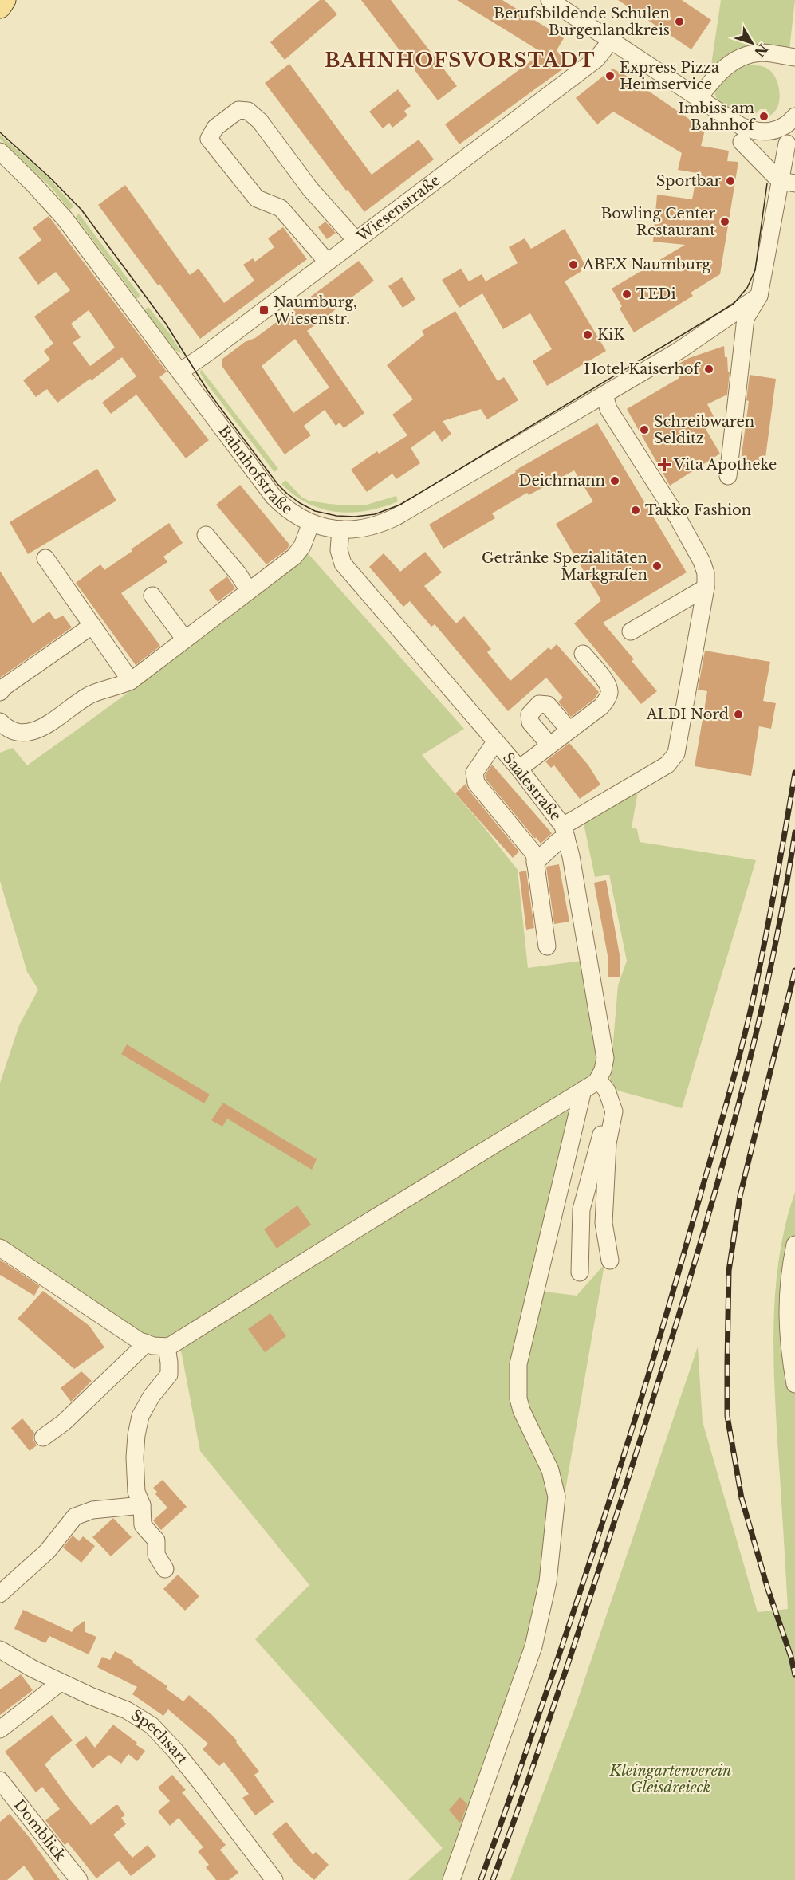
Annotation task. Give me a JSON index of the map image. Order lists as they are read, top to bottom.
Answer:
{
  "streets": {
    "street": [
      "Wiesenstraße",
      "Bahnhofstraße",
      "Saalestraße",
      "Spechsart",
      "Domblick"
    ]
  },
  "crossings": [
    ["Wiesenstraße", "Bahnhofstraße"],
    ["Bahnhofstraße", "Saalestraße"]
  ],
  "districts": ["BAHNHOFSVORSTADT"],
  "parks": ["Kleingartenverein Gleisdreieck"],
  "places": {
    "other": [
      "Berufsbildende Schulen Burgenlandkreis",
      "Express Pizza Heimservice",
      "Imbiss am Bahnhof",
      "Sportbar",
      "Bowling Center Restaurant",
      "ABEX Naumburg",
      "TEDi",
      "KiK",
      "Hotel Kaiserhof",
      "Schreibwaren Selditz",
      "Deichmann",
      "Takko Fashion",
      "Getränke Spezialitäten Markgrafen",
      "ALDI Nord"
    ],
    "transit": ["Naumburg, Wiesenstr."],
    "health": ["Vita Apotheke"]
  },
  "north": "bottom right"
}
